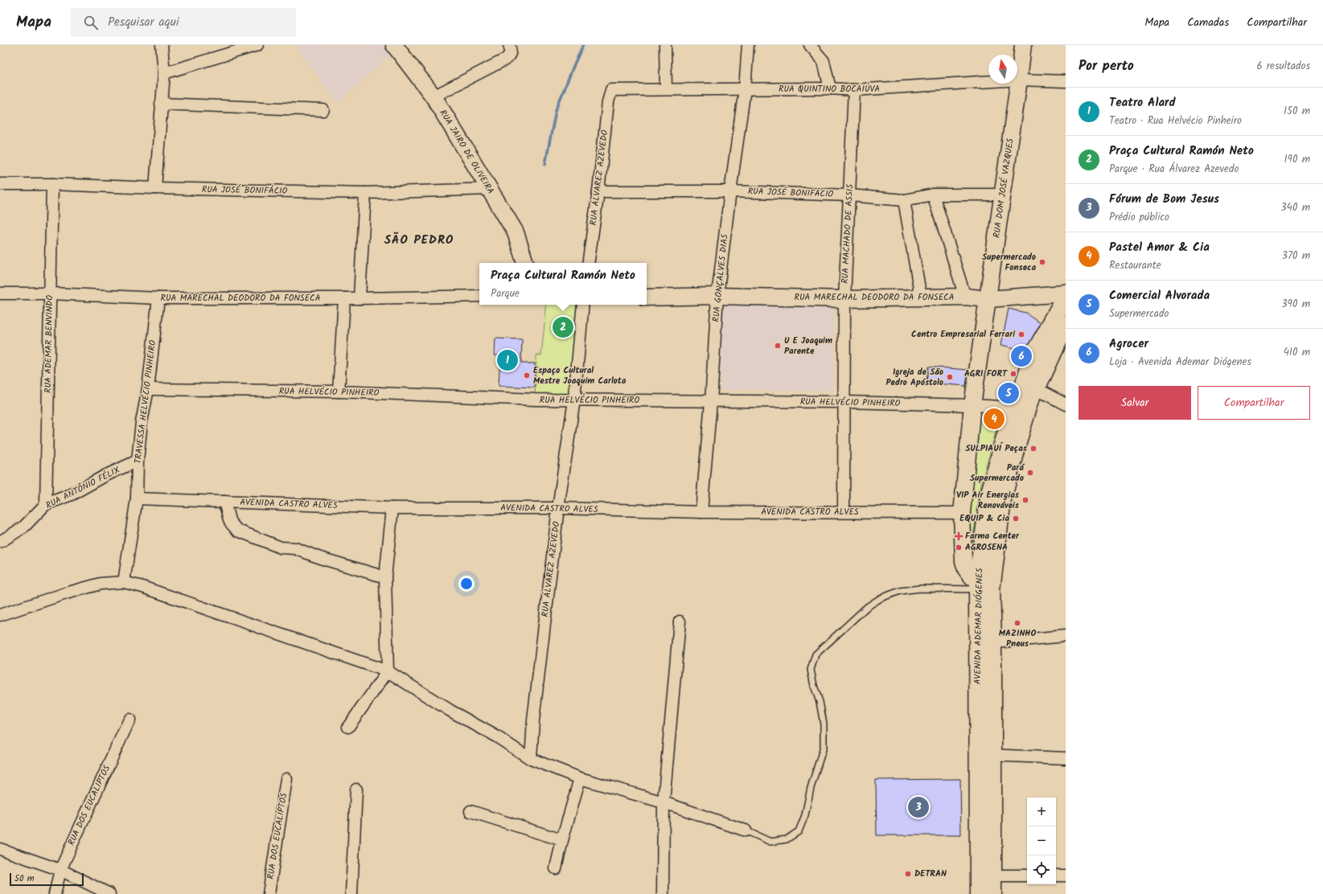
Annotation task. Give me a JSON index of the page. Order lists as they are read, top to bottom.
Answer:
{
  "streets": {
    "highway": ["AVENIDA ADEMAR DIÓGENES"],
    "street": [
      "RUA QUINTINO BOCAIÚVA",
      "RUA JAIRO DE OLIVEIRA",
      "RUA ÁLVAREZ AZEVEDO",
      "RUA DOM JOSÉ VAZQUES",
      "RUA JOSÉ BONIFÁCIO",
      "RUA MACHADO DE ASSIS",
      "RUA GONÇALVES DIAS",
      "RUA MARECHAL DEODORO DA FONSECA",
      "RUA ADEMAR BENVINDO",
      "RUA HELVÉCIO PINHEIRO",
      "TRAVESSA HELVÉCIO PINHEIRO",
      "RUA ANTÔNIO FÉLIX",
      "AVENIDA CASTRO ALVES",
      "RUA DOS EUCALIPTOS",
      "RUA DOS EUCALÍPTOS"
    ]
  },
  "crossings": [
    ["RUA QUINTINO BOCAIÚVA", "RUA ÁLVAREZ AZEVEDO"],
    ["RUA QUINTINO BOCAIÚVA", "RUA DOM JOSÉ VAZQUES"],
    ["RUA QUINTINO BOCAIÚVA", "RUA MACHADO DE ASSIS"],
    ["RUA QUINTINO BOCAIÚVA", "RUA GONÇALVES DIAS"],
    ["RUA JAIRO DE OLIVEIRA", "RUA JOSÉ BONIFÁCIO"],
    ["RUA ÁLVAREZ AZEVEDO", "RUA JOSÉ BONIFÁCIO"],
    ["RUA ÁLVAREZ AZEVEDO", "RUA HELVÉCIO PINHEIRO"],
    ["RUA ÁLVAREZ AZEVEDO", "AVENIDA CASTRO ALVES"],
    ["RUA DOM JOSÉ VAZQUES", "RUA JOSÉ BONIFÁCIO"],
    ["RUA DOM JOSÉ VAZQUES", "RUA MARECHAL DEODORO DA FONSECA"],
    ["RUA DOM JOSÉ VAZQUES", "RUA HELVÉCIO PINHEIRO"],
    ["RUA DOM JOSÉ VAZQUES", "AVENIDA CASTRO ALVES"],
    ["RUA DOM JOSÉ VAZQUES", "AVENIDA ADEMAR DIÓGENES"],
    ["RUA JOSÉ BONIFÁCIO", "RUA MACHADO DE ASSIS"],
    ["RUA JOSÉ BONIFÁCIO", "RUA GONÇALVES DIAS"],
    ["RUA JOSÉ BONIFÁCIO", "RUA ADEMAR BENVINDO"],
    ["RUA MACHADO DE ASSIS", "RUA MARECHAL DEODORO DA FONSECA"],
    ["RUA MACHADO DE ASSIS", "RUA HELVÉCIO PINHEIRO"],
    ["RUA MACHADO DE ASSIS", "AVENIDA CASTRO ALVES"],
    ["RUA GONÇALVES DIAS", "RUA MARECHAL DEODORO DA FONSECA"],
    ["RUA GONÇALVES DIAS", "RUA HELVÉCIO PINHEIRO"],
    ["RUA GONÇALVES DIAS", "AVENIDA CASTRO ALVES"],
    ["RUA MARECHAL DEODORO DA FONSECA", "RUA ADEMAR BENVINDO"],
    ["RUA MARECHAL DEODORO DA FONSECA", "TRAVESSA HELVÉCIO PINHEIRO"],
    ["RUA ADEMAR BENVINDO", "RUA ANTÔNIO FÉLIX"],
    ["RUA HELVÉCIO PINHEIRO", "TRAVESSA HELVÉCIO PINHEIRO"],
    ["RUA HELVÉCIO PINHEIRO", "AVENIDA ADEMAR DIÓGENES"],
    ["TRAVESSA HELVÉCIO PINHEIRO", "RUA ANTÔNIO FÉLIX"],
    ["TRAVESSA HELVÉCIO PINHEIRO", "AVENIDA CASTRO ALVES"]
  ],
  "districts": ["SÃO PEDRO"],
  "places": {
    "other": [
      "Supermercado Fonseca",
      "Centro Empresarial Ferrari",
      "U E Joaquim Parente",
      "AGRI FORT",
      "Espaço Cultural Mestre Joaquim Carlota",
      "Igreja de São Pedro Apóstolo",
      "SULPIAUÍ Peças",
      "Pará Supermercado",
      "VIP Air Energias Renováveis",
      "EQUIP & Cia",
      "AGROSENA",
      "MAZINHO Pneus",
      "DETRAN"
    ],
    "health": ["Farma Center"]
  },
  "scale_bar": "50 m",
  "north": "top",
  "page": {
    "header": "Mapa",
    "search": "Pesquisar aqui",
    "nav": ["Mapa", "Camadas", "Compartilhar"],
    "heading": ["Por perto", "6 resultados"],
    "list": [
      {
        "mark": "1",
        "name": "Teatro Alard",
        "note": "Teatro · Rua Helvécio Pinheiro",
        "value": "150 m"
      },
      {
        "mark": "2",
        "name": "Praça Cultural Ramón Neto",
        "note": "Parque · Rua Álvarez Azevedo",
        "value": "190 m"
      },
      {
        "mark": "3",
        "name": "Fórum de Bom Jesus",
        "note": "Prédio público",
        "value": "340 m"
      },
      {
        "mark": "4",
        "name": "Pastel Amor & Cia",
        "note": "Restaurante",
        "value": "370 m"
      },
      {
        "mark": "5",
        "name": "Comercial Alvorada",
        "note": "Supermercado",
        "value": "390 m"
      },
      {
        "mark": "6",
        "name": "Agrocer",
        "note": "Loja · Avenida Ademar Diógenes",
        "value": "410 m"
      }
    ],
    "popup": ["Praça Cultural Ramón Neto", "Parque"],
    "pins": [
      "2",
      "6",
      "1",
      "5",
      "4",
      "3"
    ],
    "buttons": ["Salvar", "Compartilhar"],
    "map_buttons": ["+", "−"],
    "scale": "50 m"
  }
}
